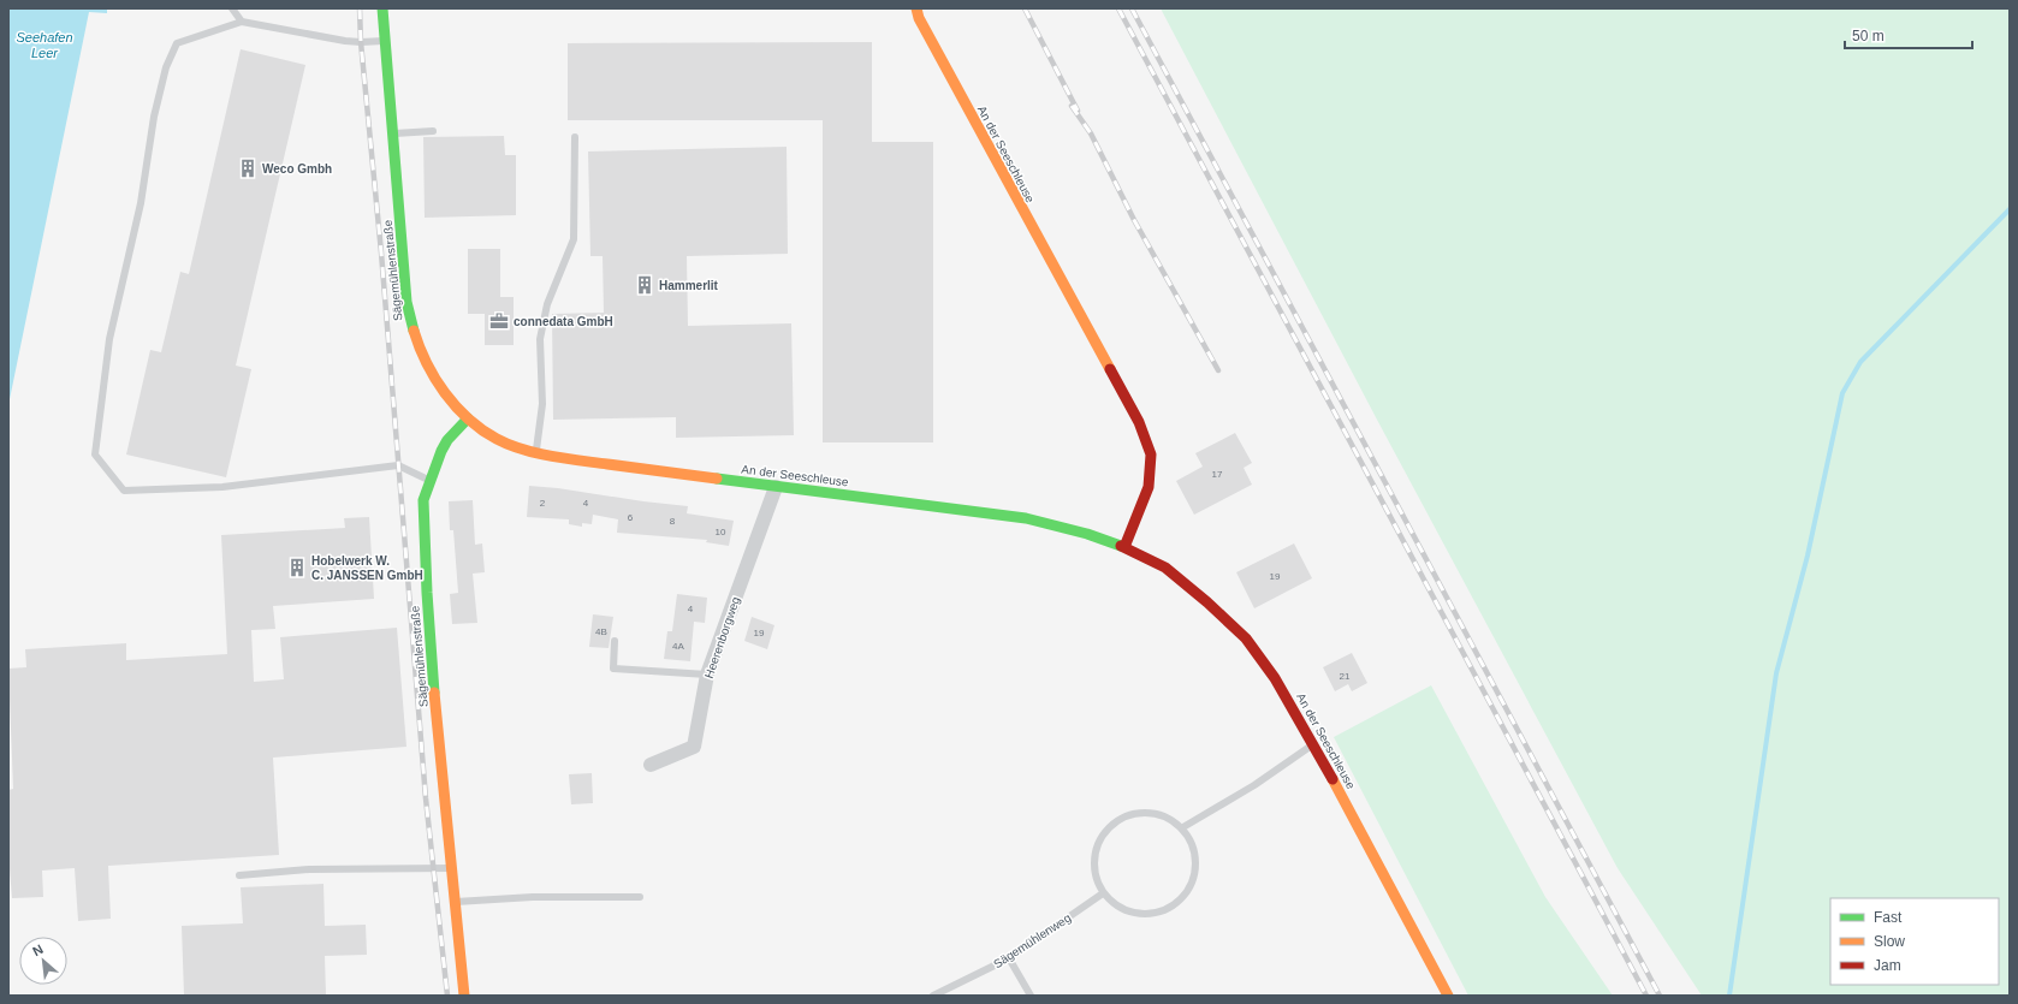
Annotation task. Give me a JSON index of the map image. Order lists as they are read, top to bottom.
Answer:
{
  "streets": {
    "street": ["An der Seeschleuse", "Sägemühlenstraße", "Heerenborgweg"],
    "lane": ["Sägemühlenweg"]
  },
  "crossings": [
    ["An der Seeschleuse", "Sägemühlenstraße"],
    ["An der Seeschleuse", "Heerenborgweg"]
  ],
  "water": ["Seehafen Leer"],
  "places": {
    "building": ["Weco Gmbh", "Hammerlit", "Hobelwerk W. C. JANSSEN GmbH"],
    "office": ["connedata GmbH"]
  },
  "house_numbers": [
    "17",
    "2",
    "4",
    "6",
    "8",
    "10",
    "19",
    "4",
    "4B",
    "19",
    "4A",
    "21"
  ],
  "legend": ["Fast", "Slow", "Jam"],
  "scale_bar": "50 m",
  "north": "top left"
}
